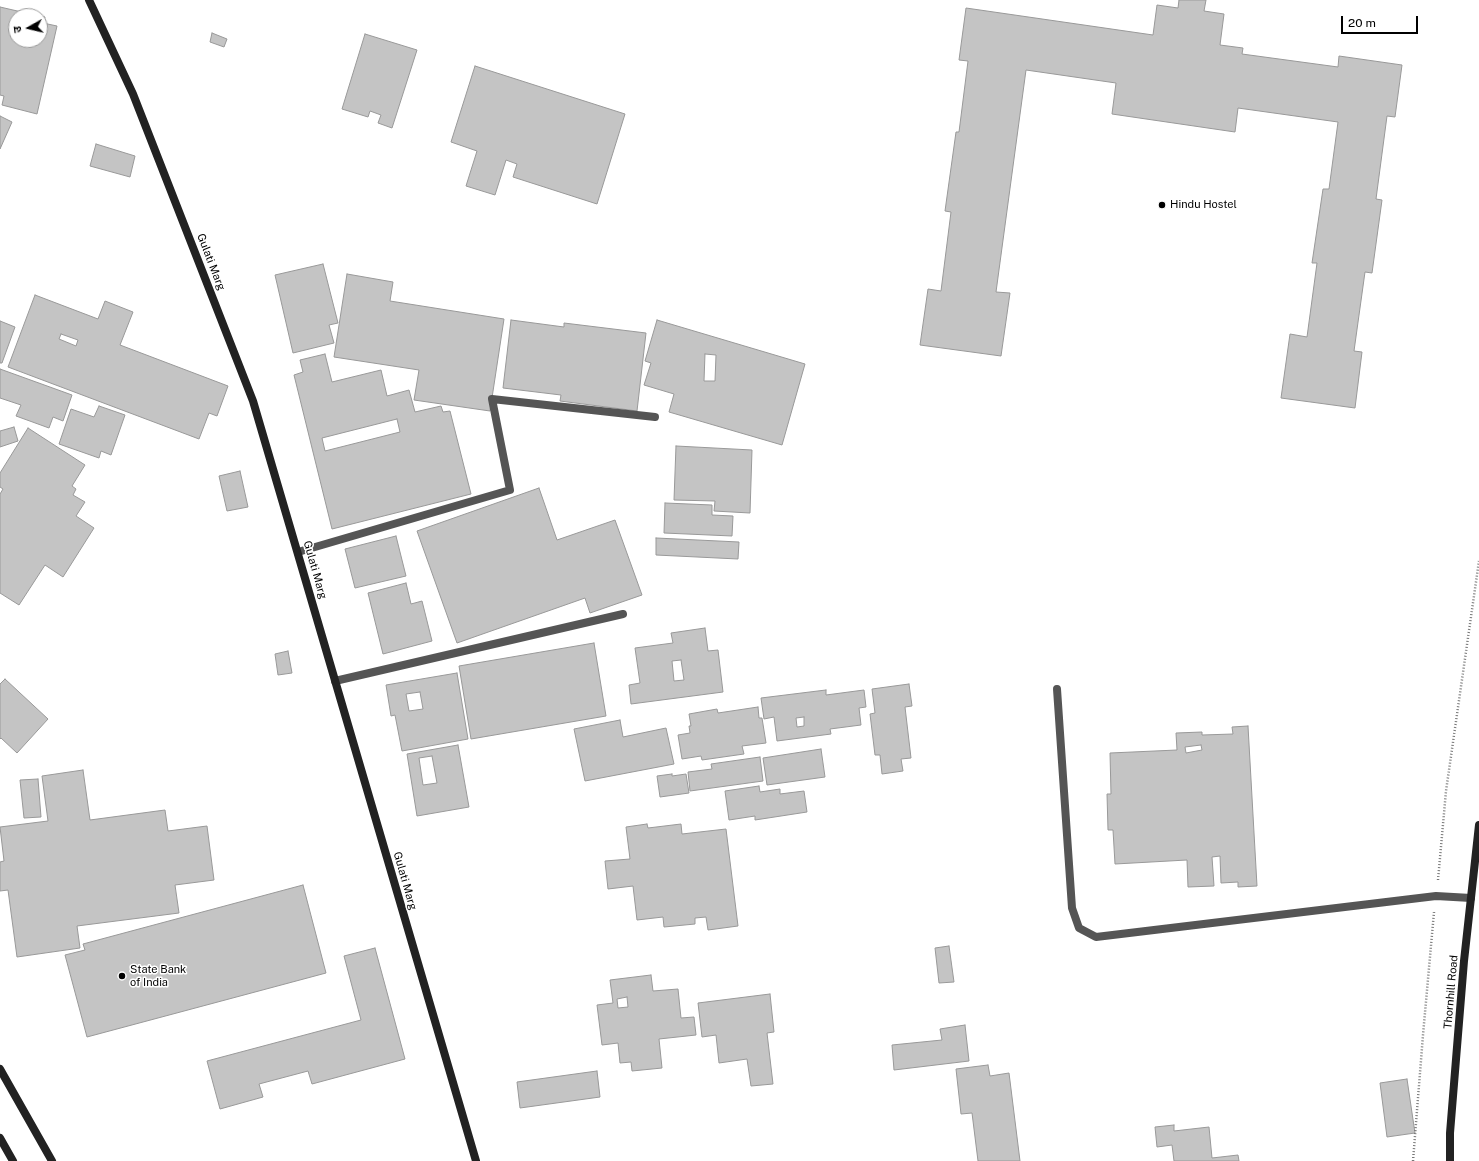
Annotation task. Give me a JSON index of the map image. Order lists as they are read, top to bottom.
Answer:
{
  "streets": {
    "street": ["Gulati Marg", "Thornhill Road"]
  },
  "places": ["Hindu Hostel", "State Bank of India"],
  "scale_bar": "20 m",
  "north": "left"
}
